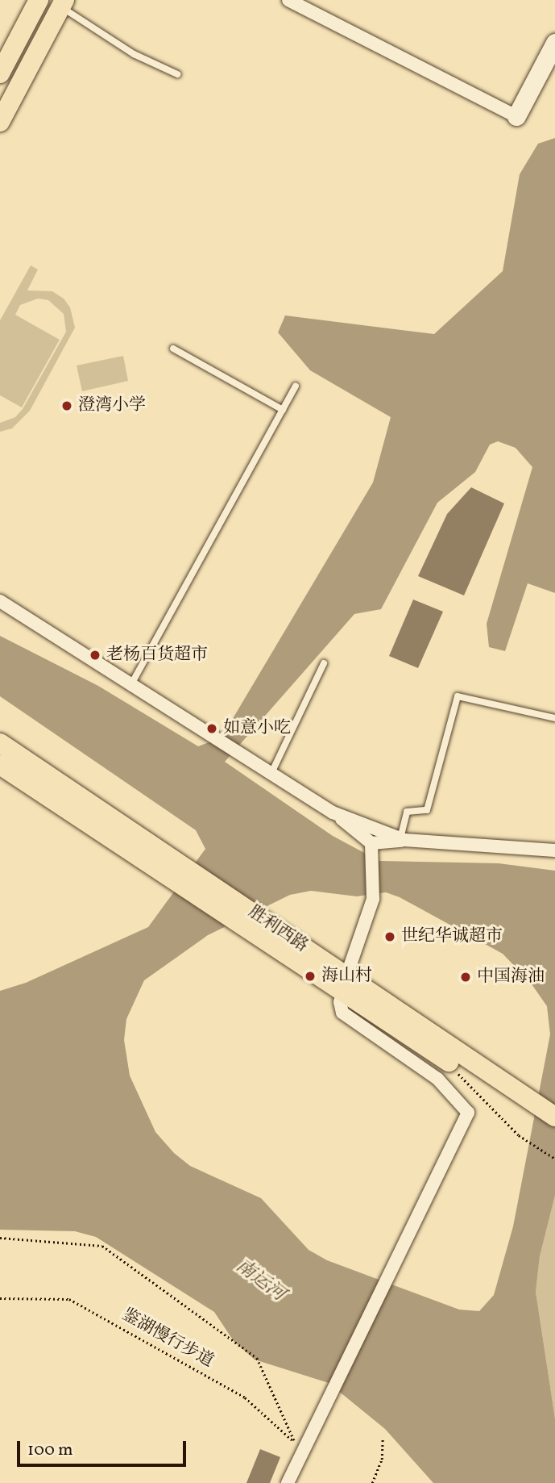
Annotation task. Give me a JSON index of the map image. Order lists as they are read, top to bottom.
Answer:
{
  "streets": {
    "main road": ["胜利西路"],
    "path": ["鉴湖慢行步道"]
  },
  "water": ["南运河"],
  "places": [
    "澄湾小学",
    "老杨百货超市",
    "如意小吃",
    "世纪华诚超市",
    "海山村",
    "中国海油"
  ],
  "scale_bar": "100 m"
}
